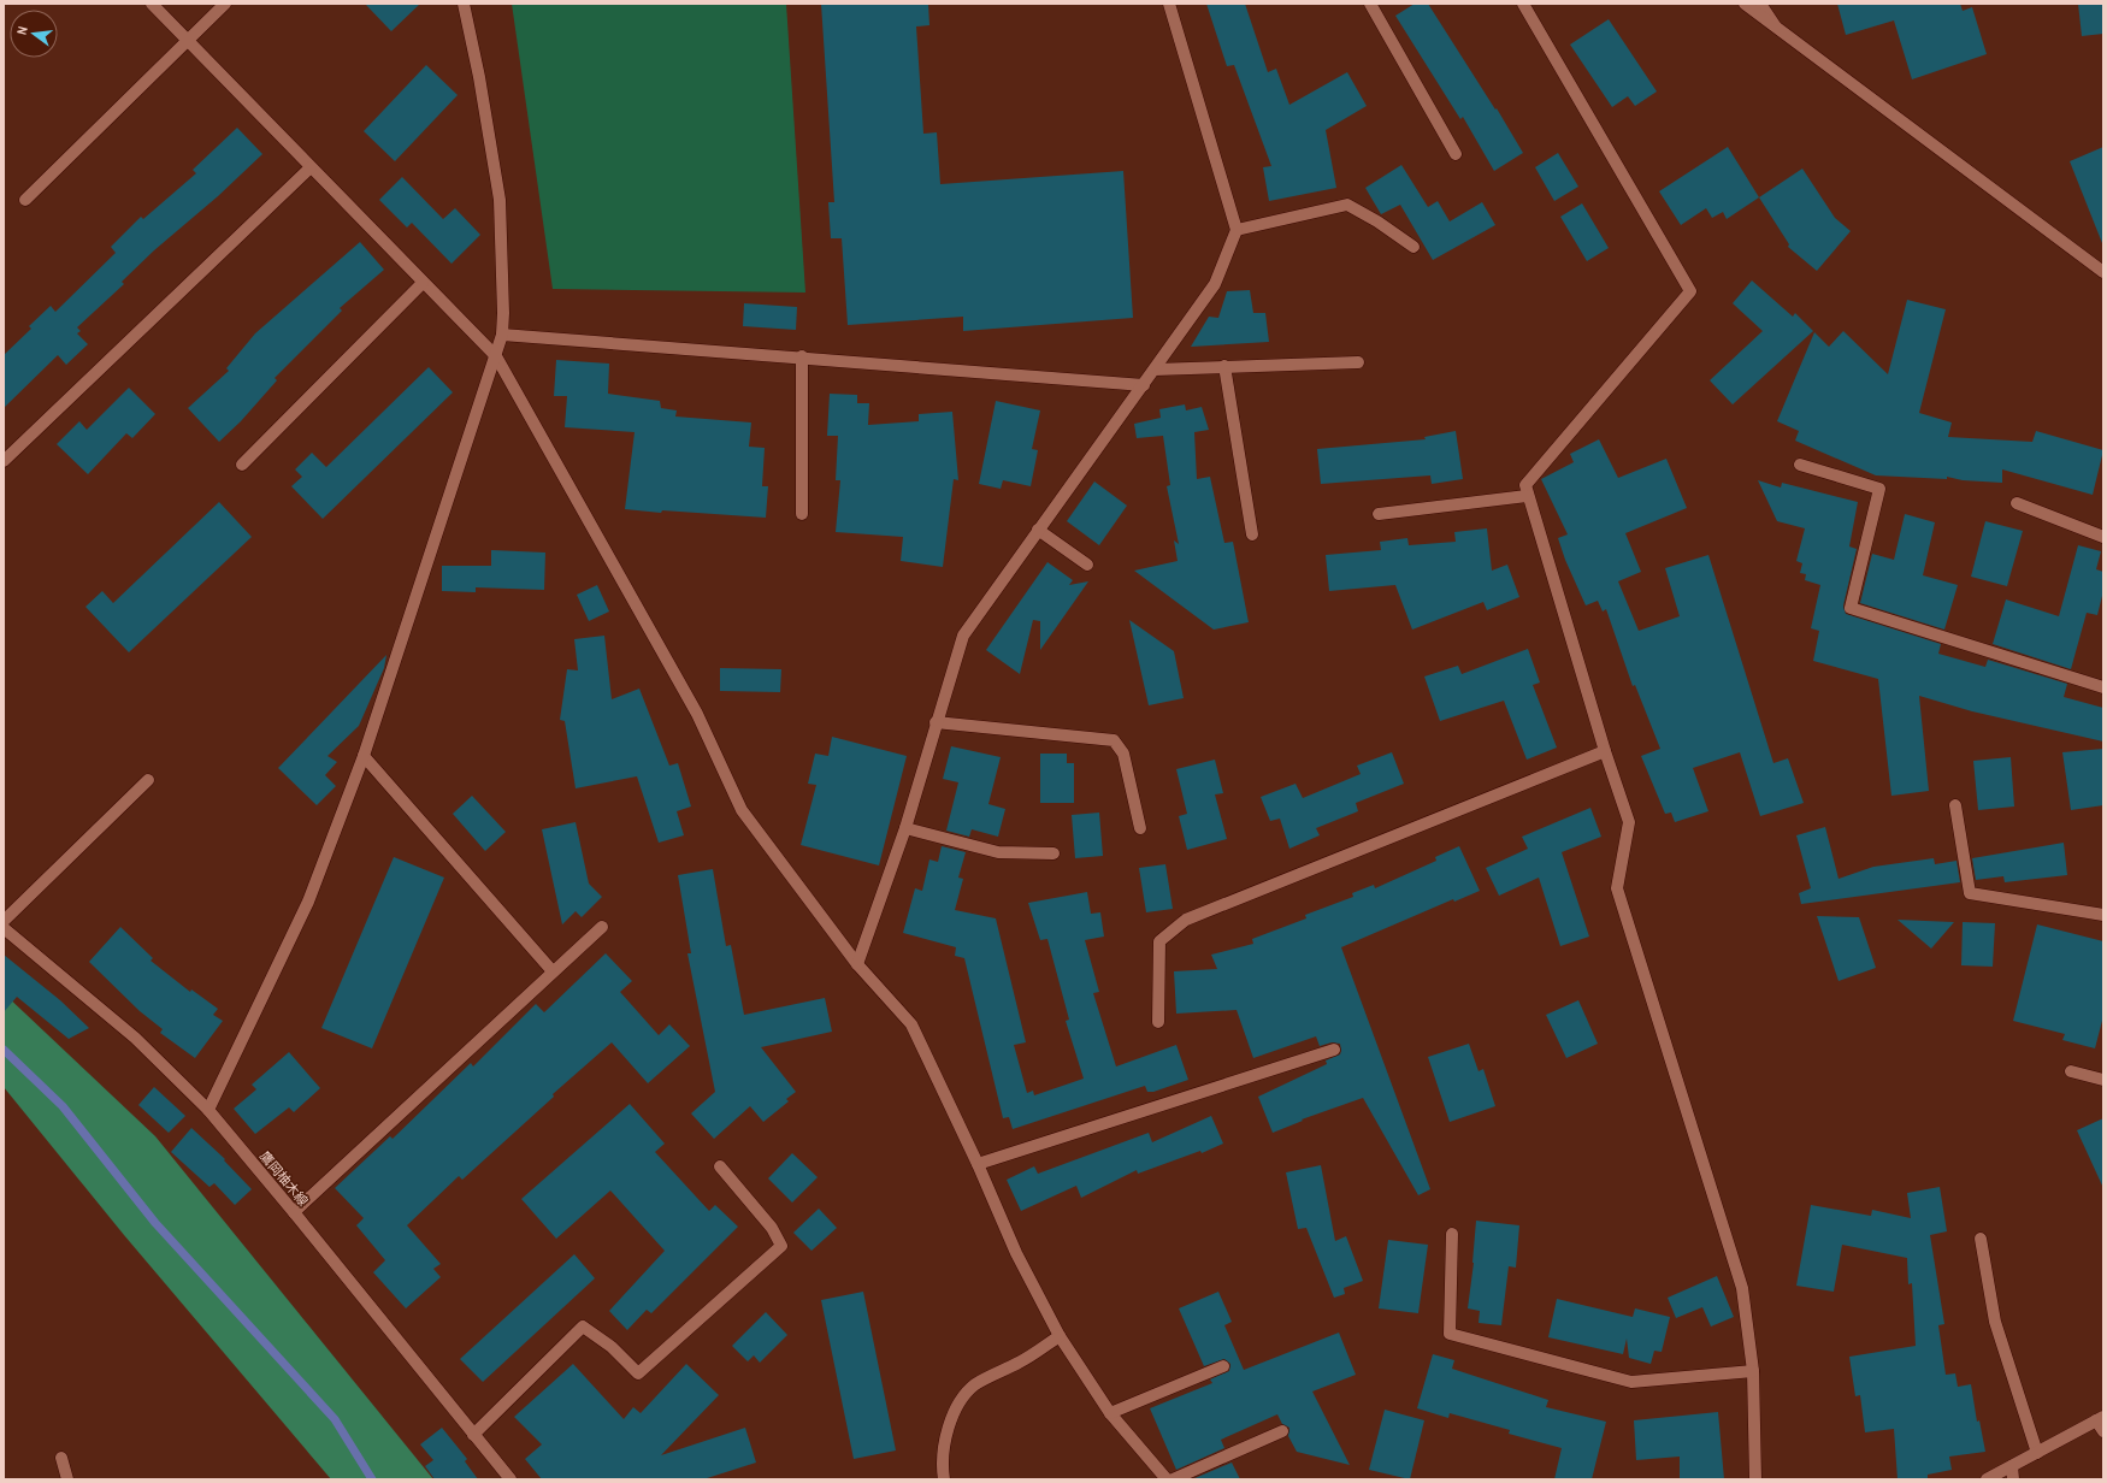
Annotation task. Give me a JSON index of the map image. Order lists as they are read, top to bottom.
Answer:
{
  "streets": {
    "street": ["鷹岡柚木線"]
  },
  "north": "left"
}
